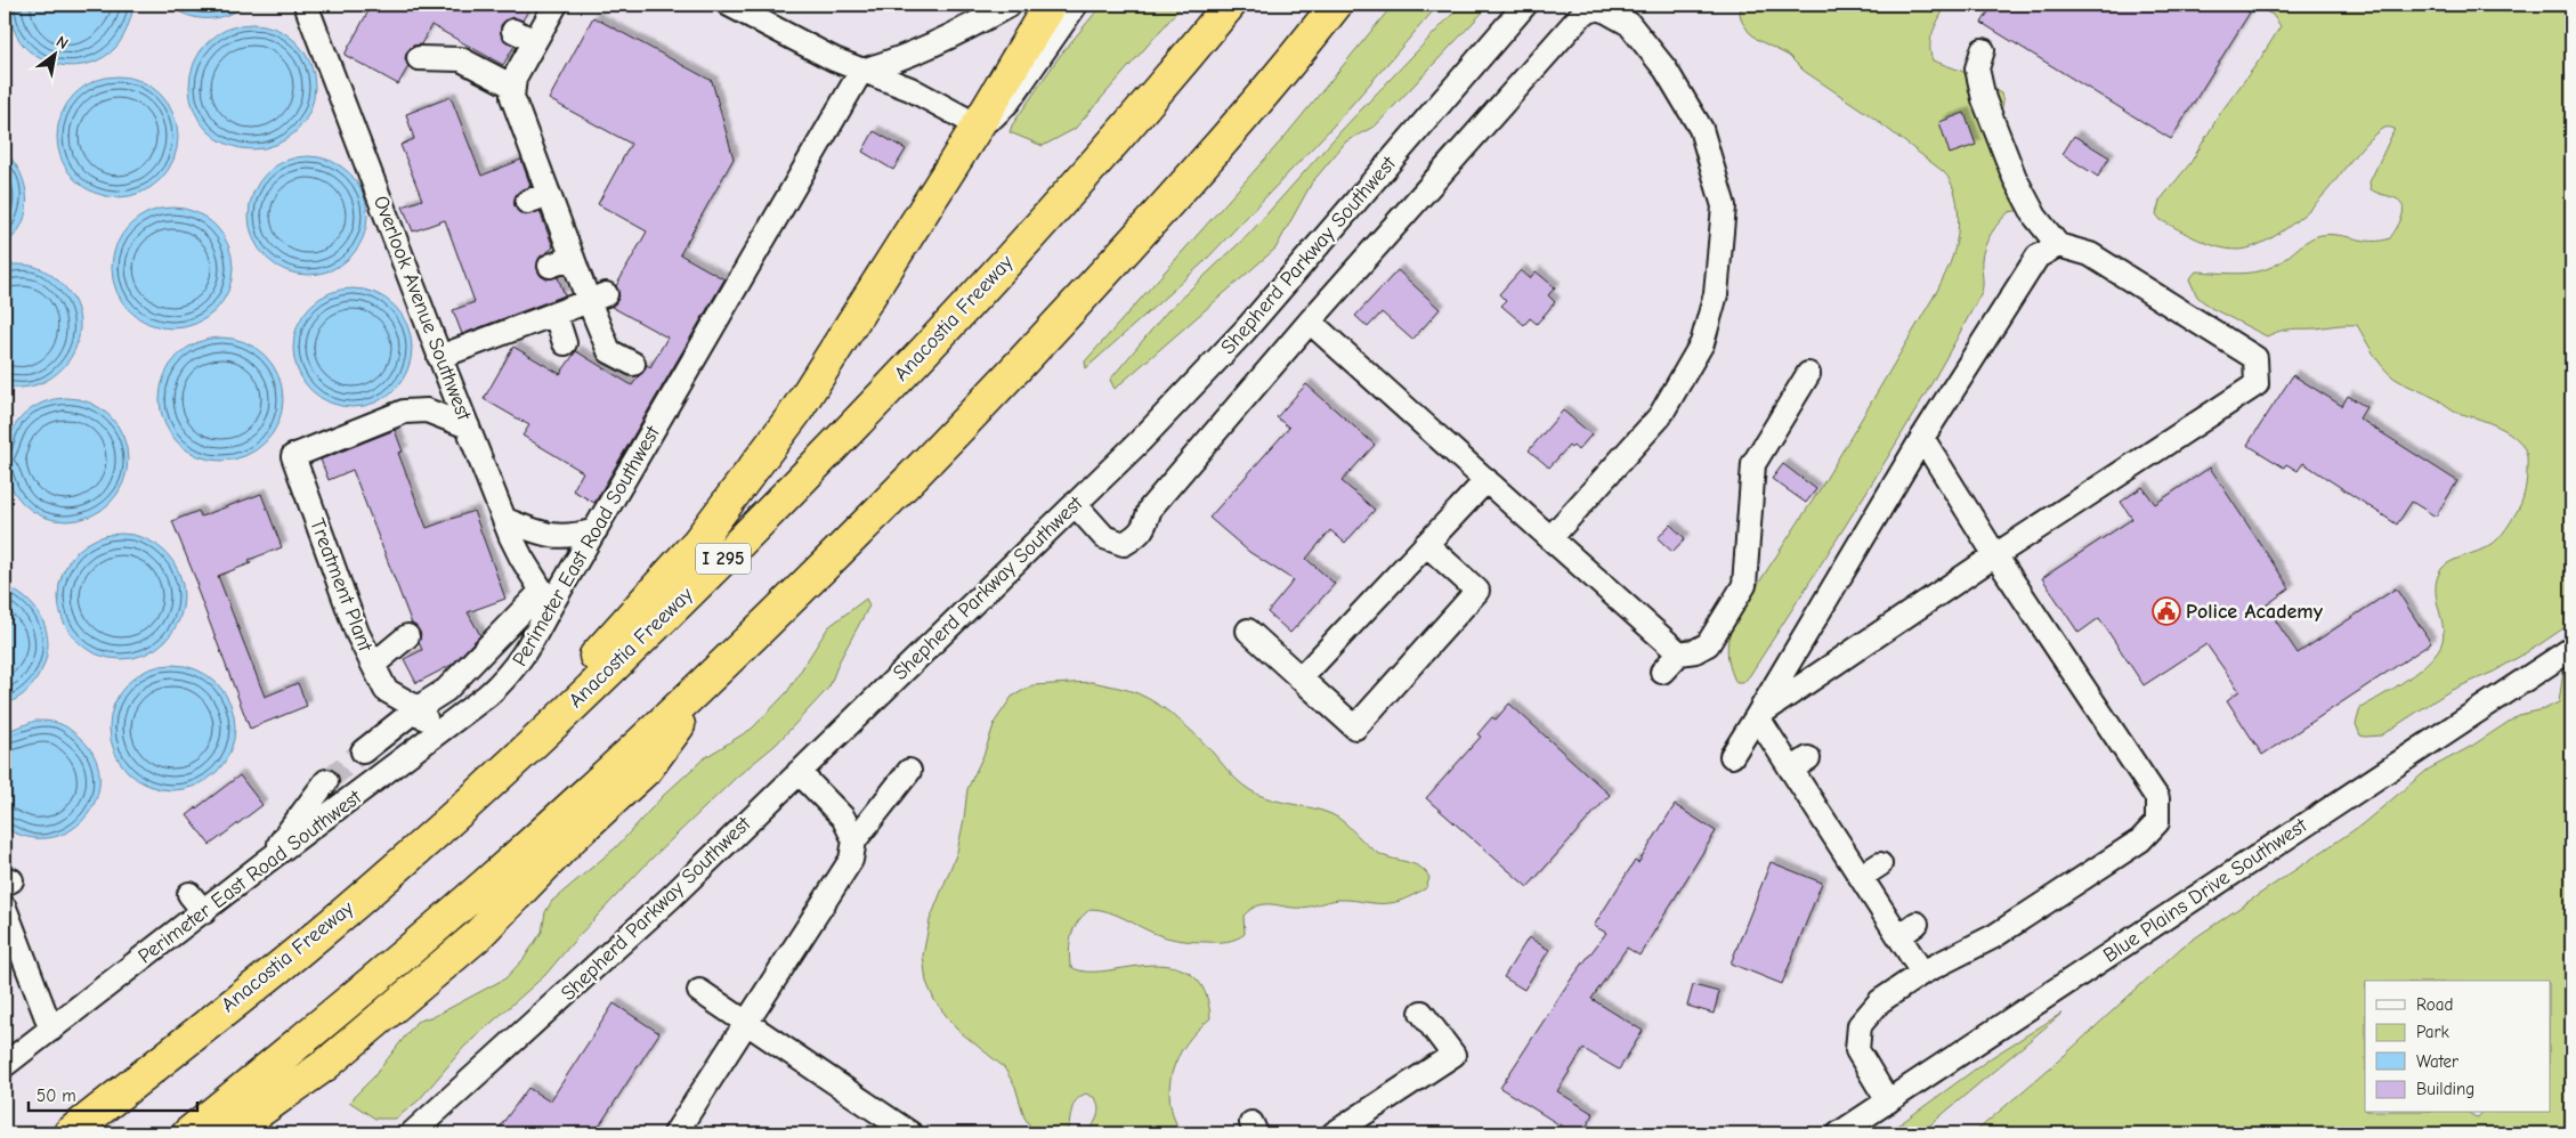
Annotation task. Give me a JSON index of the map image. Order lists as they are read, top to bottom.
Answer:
{
  "streets": {
    "highway": ["Anacostia Freeway", "I 295"],
    "street": [
      "Shepherd Parkway Southwest",
      "Overlook Avenue Southwest",
      "Perimeter East Road Southwest",
      "Treatment Plant",
      "Blue Plains Drive Southwest"
    ]
  },
  "crossings": [
    ["Overlook Avenue Southwest", "Perimeter East Road Southwest"],
    ["Overlook Avenue Southwest", "Treatment Plant"]
  ],
  "places": {
    "public building": ["Police Academy"]
  },
  "legend": [
    "Road",
    "Park",
    "Water",
    "Building"
  ],
  "scale_bar": "50 m",
  "north": "top right"
}
